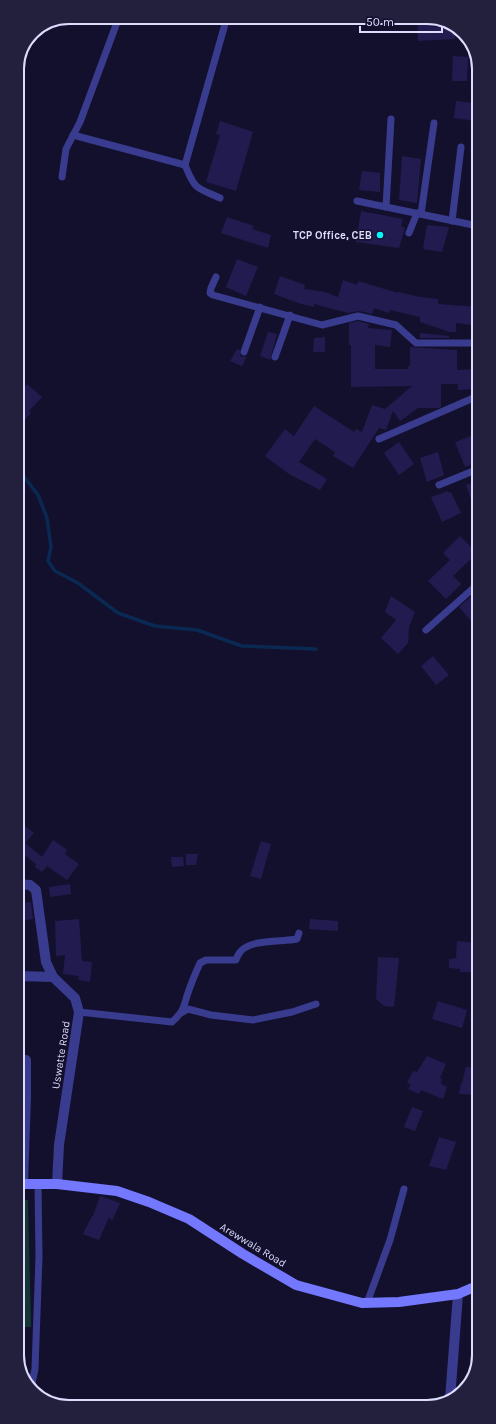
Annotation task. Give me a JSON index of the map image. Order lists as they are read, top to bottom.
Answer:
{
  "streets": {
    "street": ["Uswatte Road", "Arewwala Road"]
  },
  "crossings": [
    ["Uswatte Road", "Arewwala Road"]
  ],
  "places": ["TCP Office, CEB"],
  "scale_bar": "50 m"
}
